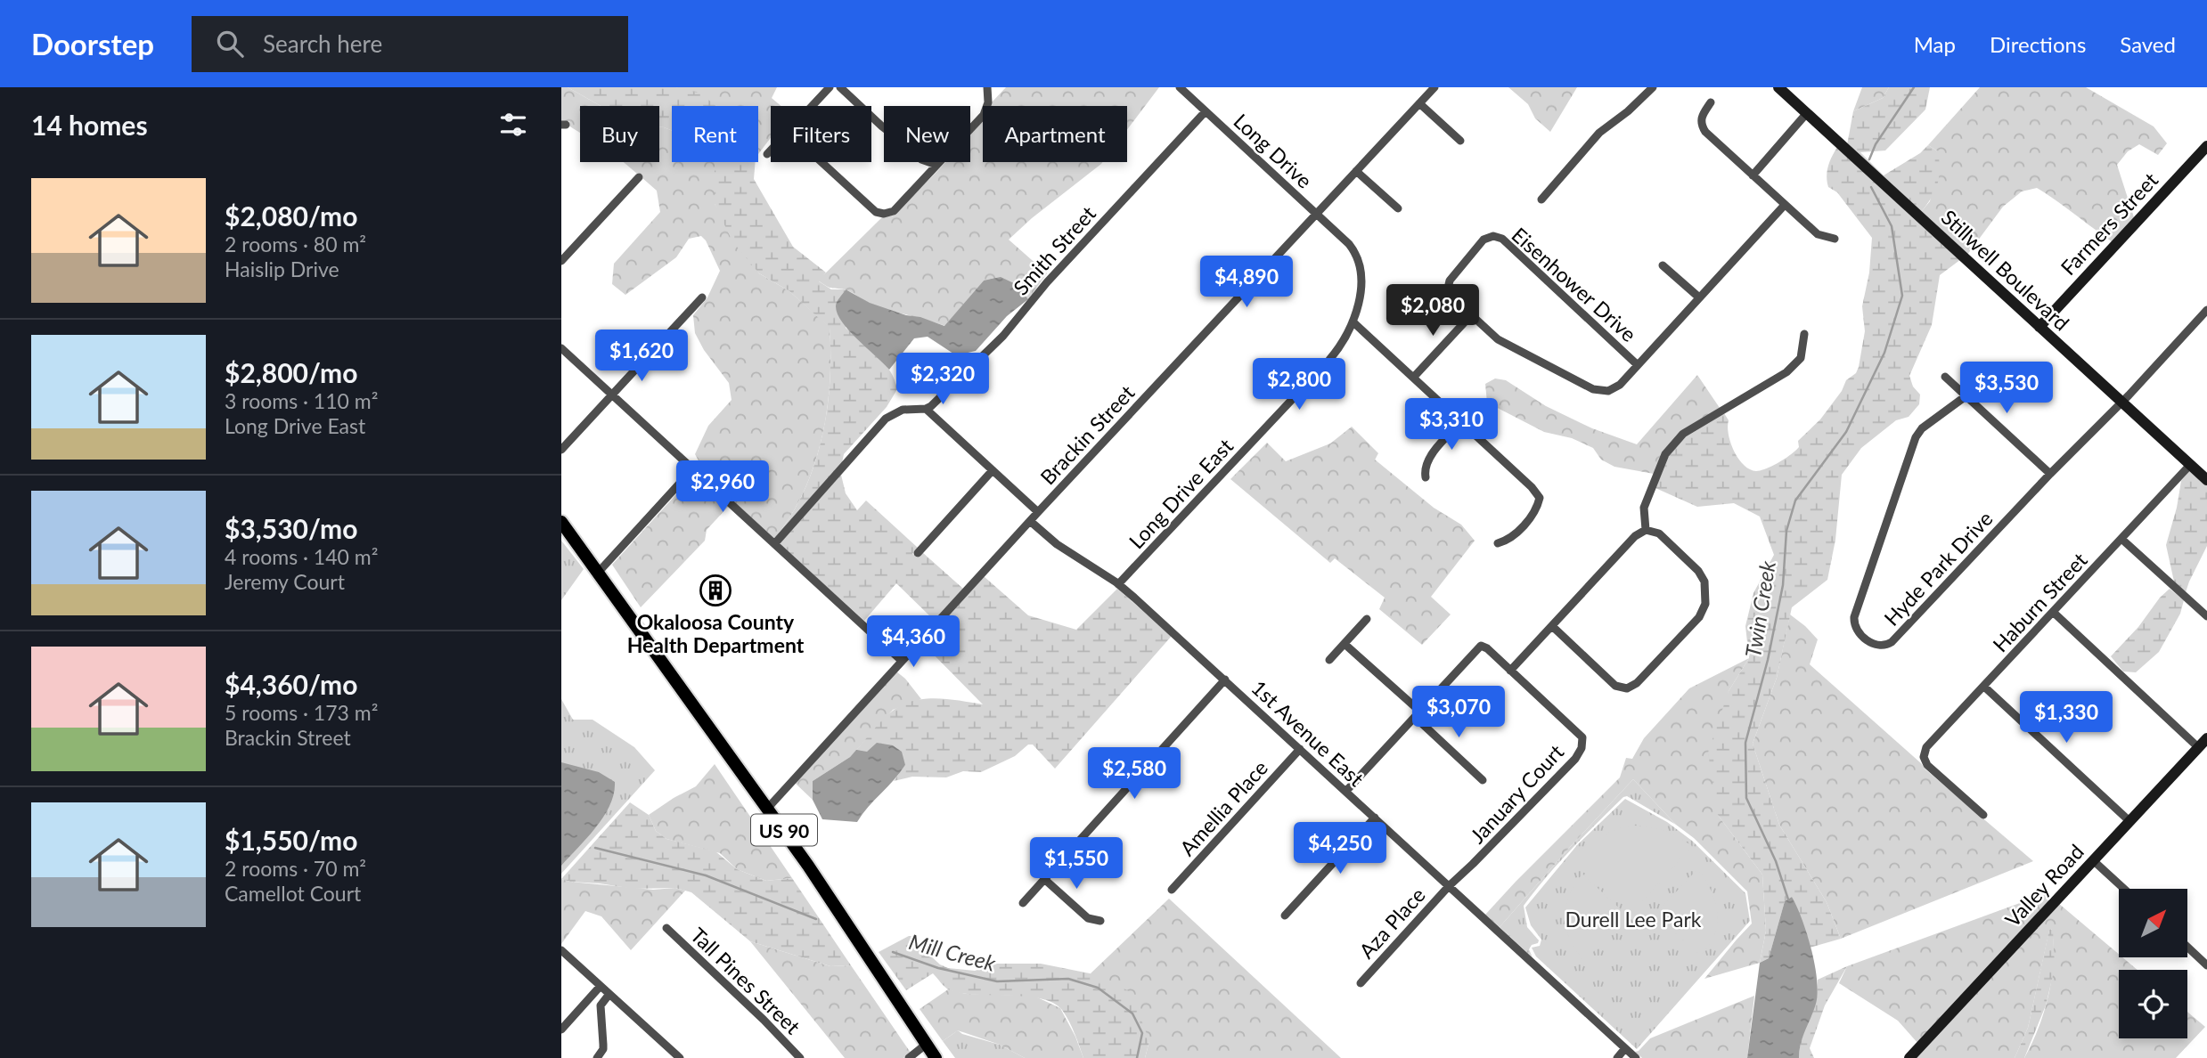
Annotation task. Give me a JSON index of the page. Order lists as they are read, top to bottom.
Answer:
{
  "streets": {
    "main road": ["US 90"],
    "street": [
      "Long Drive",
      "Farmers Street",
      "Smith Street",
      "Stillwell Boulevard",
      "Eisenhower Drive",
      "Brackin Street",
      "Long Drive East",
      "Hyde Park Drive",
      "Haburn Street",
      "1st Avenue East",
      "January Court",
      "Amellia Place",
      "Valley Road",
      "Aza Place",
      "Tall Pines Street"
    ]
  },
  "crossings": [
    ["Long Drive", "Smith Street"],
    ["Long Drive", "Brackin Street"],
    ["Long Drive", "Long Drive East"],
    ["Farmers Street", "Stillwell Boulevard"],
    ["Stillwell Boulevard", "Hyde Park Drive"],
    ["Stillwell Boulevard", "Haburn Street"],
    ["Brackin Street", "Long Drive East"],
    ["Brackin Street", "1st Avenue East"],
    ["Brackin Street", "US 90"],
    ["Long Drive East", "1st Avenue East"],
    ["1st Avenue East", "January Court"],
    ["1st Avenue East", "Amellia Place"],
    ["1st Avenue East", "Aza Place"],
    ["January Court", "Aza Place"]
  ],
  "water": ["Twin Creek", "Mill Creek"],
  "parks": ["Durell Lee Park"],
  "places": {
    "building": ["Okaloosa County Health Department"]
  },
  "north": "top right",
  "page": {
    "header": "Doorstep",
    "search": "Search here",
    "nav": ["Map", "Directions", "Saved"],
    "heading": "14 homes",
    "chip": [
      "Buy",
      "Rent",
      "Filters",
      "New",
      "Apartment"
    ],
    "list": [
      {
        "name": "$2,080/mo",
        "note": "2 rooms · 80 m² · Haislip Drive"
      },
      {
        "name": "$2,800/mo",
        "note": "3 rooms · 110 m² · Long Drive East"
      },
      {
        "name": "$3,530/mo",
        "note": "4 rooms · 140 m² · Jeremy Court"
      },
      {
        "name": "$4,360/mo",
        "note": "5 rooms · 173 m² · Brackin Street"
      },
      {
        "name": "$1,550/mo",
        "note": "2 rooms · 70 m² · Camellot Court"
      }
    ],
    "price": [
      "$4,890",
      "$2,080",
      "$1,620",
      "$2,320",
      "$2,800",
      "$3,530",
      "$3,310",
      "$2,960",
      "$4,360",
      "$3,070",
      "$1,330",
      "$2,580",
      "$4,250",
      "$1,550"
    ]
  }
}
